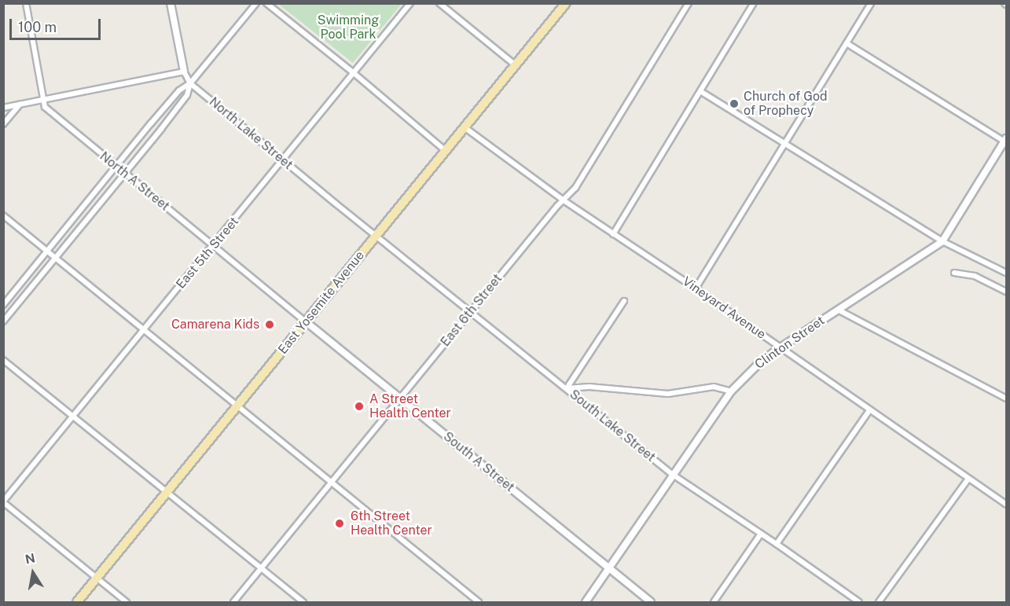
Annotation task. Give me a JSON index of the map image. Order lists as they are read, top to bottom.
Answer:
{
  "streets": {
    "main road": ["East Yosemite Avenue"],
    "street": [
      "North Lake Street",
      "North A Street",
      "East 5th Street",
      "Vineyard Avenue",
      "East 6th Street",
      "Clinton Street",
      "South Lake Street",
      "South A Street"
    ]
  },
  "crossings": [
    ["North Lake Street", "East 5th Street"],
    ["North Lake Street", "East Yosemite Avenue"],
    ["North Lake Street", "South Lake Street"],
    ["North A Street", "East 5th Street"],
    ["North A Street", "East Yosemite Avenue"],
    ["North A Street", "South A Street"],
    ["East Yosemite Avenue", "Vineyard Avenue"],
    ["East Yosemite Avenue", "South Lake Street"],
    ["East Yosemite Avenue", "South A Street"],
    ["Vineyard Avenue", "East 6th Street"],
    ["Vineyard Avenue", "Clinton Street"],
    ["East 6th Street", "South Lake Street"],
    ["East 6th Street", "South A Street"],
    ["Clinton Street", "South Lake Street"],
    ["Clinton Street", "South A Street"]
  ],
  "parks": ["Swimming Pool Park"],
  "places": [
    "Church of God of Prophecy",
    "Camarena Kids",
    "A Street Health Center",
    "6th Street Health Center"
  ],
  "scale_bar": "100 m",
  "north": "top"
}
